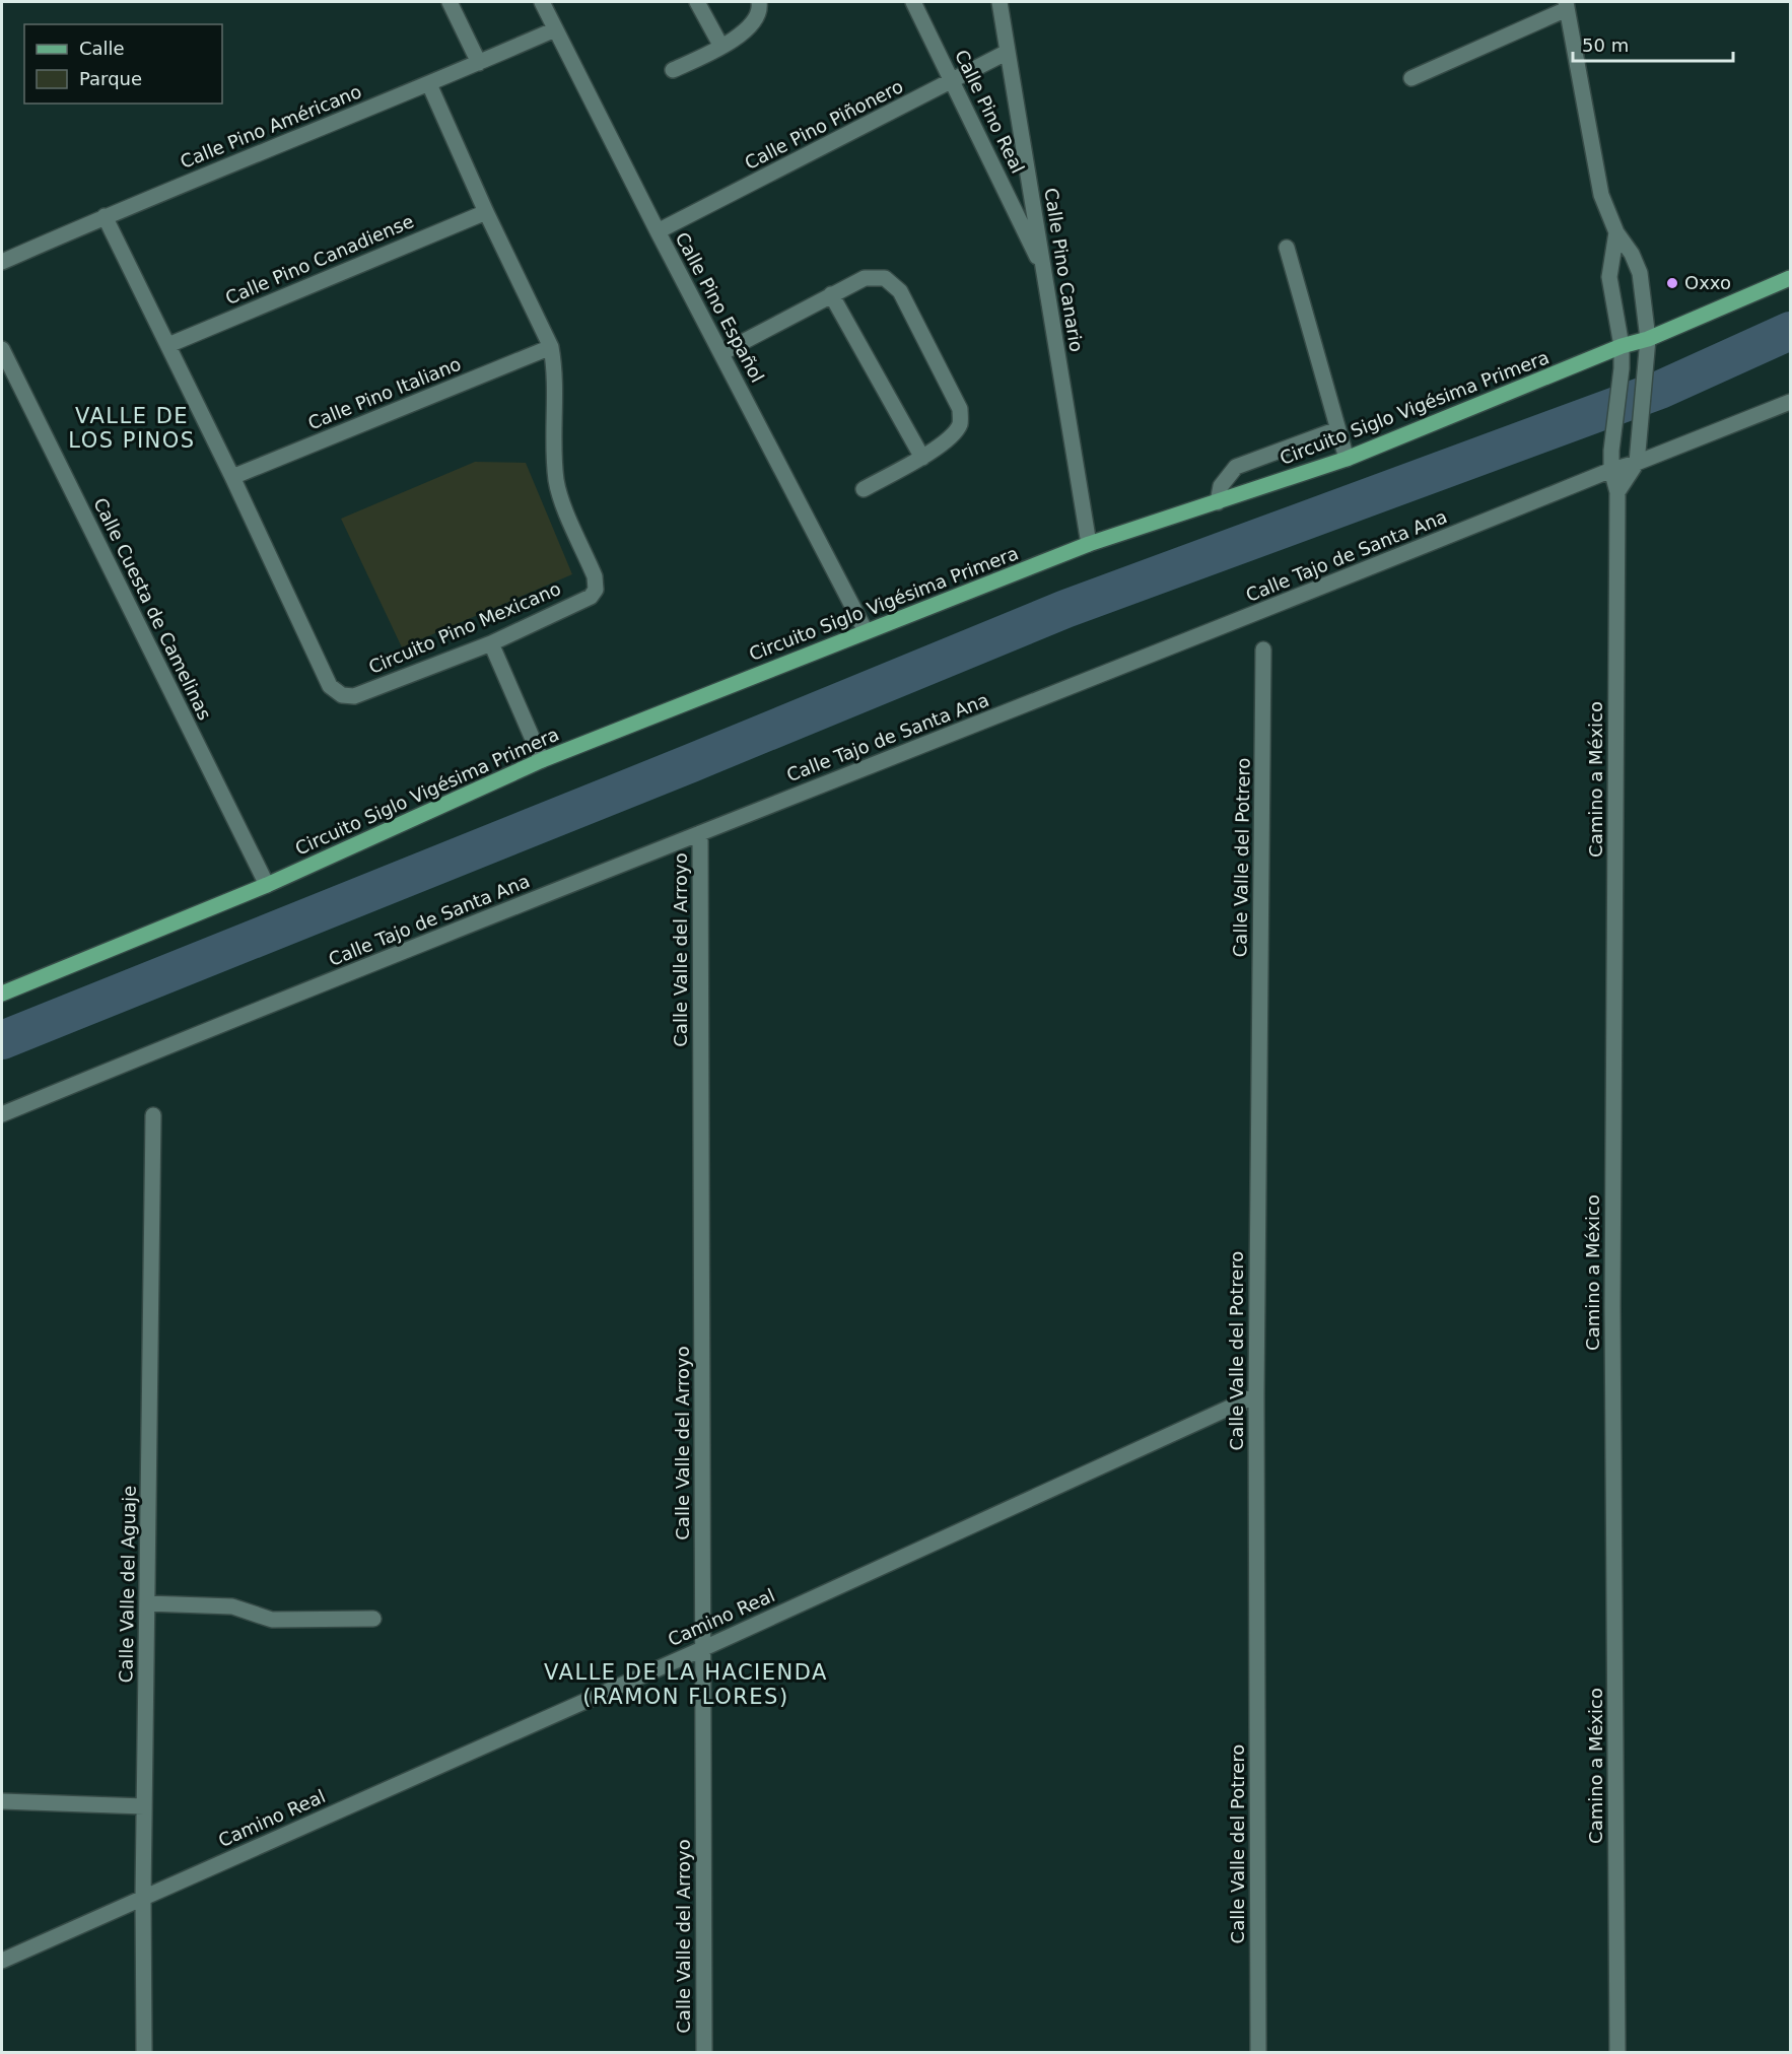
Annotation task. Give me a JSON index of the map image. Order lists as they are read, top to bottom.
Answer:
{
  "streets": {
    "main road": ["Circuito Siglo Vigésima Primera"],
    "street": [
      "Calle Pino Real",
      "Calle Pino Piñonero",
      "Calle Pino Américano",
      "Calle Pino Canadiense",
      "Calle Pino Canario",
      "Calle Pino Español",
      "Calle Pino Italiano",
      "Calle Tajo de Santa Ana",
      "Calle Cuesta de Camelinas",
      "Circuito Pino Mexicano",
      "Camino a México",
      "Calle Valle del Potrero",
      "Calle Valle del Arroyo",
      "Calle Valle del Aguaje",
      "Camino Real"
    ]
  },
  "crossings": [
    ["Calle Pino Real", "Calle Pino Piñonero"],
    ["Calle Pino Real", "Calle Pino Canario"],
    ["Calle Pino Piñonero", "Calle Pino Canario"],
    ["Calle Pino Piñonero", "Calle Pino Español"],
    ["Calle Pino Américano", "Calle Pino Español"],
    ["Calle Pino Américano", "Circuito Pino Mexicano"],
    ["Calle Pino Canadiense", "Circuito Pino Mexicano"],
    ["Calle Pino Canario", "Circuito Siglo Vigésima Primera"],
    ["Calle Pino Español", "Circuito Siglo Vigésima Primera"],
    ["Calle Pino Italiano", "Circuito Pino Mexicano"],
    ["Circuito Siglo Vigésima Primera", "Calle Cuesta de Camelinas"],
    ["Circuito Siglo Vigésima Primera", "Camino a México"],
    ["Calle Tajo de Santa Ana", "Camino a México"],
    ["Calle Tajo de Santa Ana", "Calle Valle del Arroyo"],
    ["Calle Valle del Potrero", "Camino Real"],
    ["Calle Valle del Arroyo", "Camino Real"],
    ["Calle Valle del Aguaje", "Camino Real"]
  ],
  "districts": ["VALLE DE LOS PINOS", "VALLE DE LA HACIENDA (RAMON FLORES)"],
  "places": ["Oxxo"],
  "legend": ["Calle", "Parque"],
  "scale_bar": "50 m"
}
